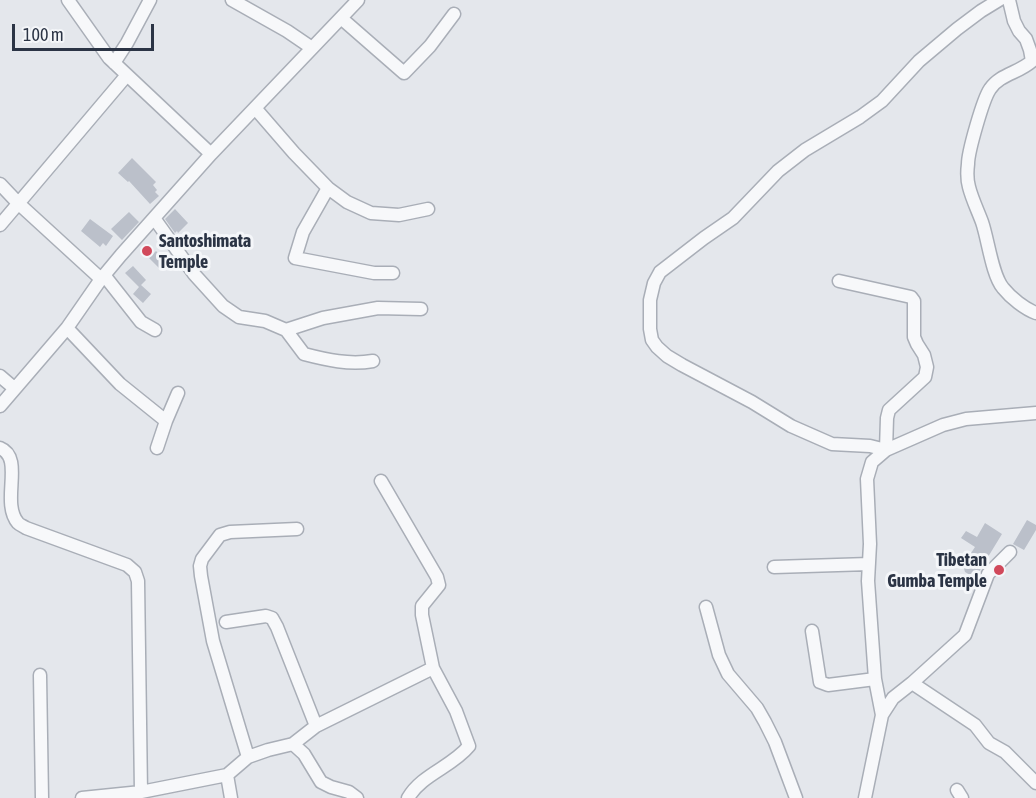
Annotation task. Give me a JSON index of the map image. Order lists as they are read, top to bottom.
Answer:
{
  "places": ["Santoshimata Temple", "Tibetan Gumba Temple"],
  "scale_bar": "100 m"
}
